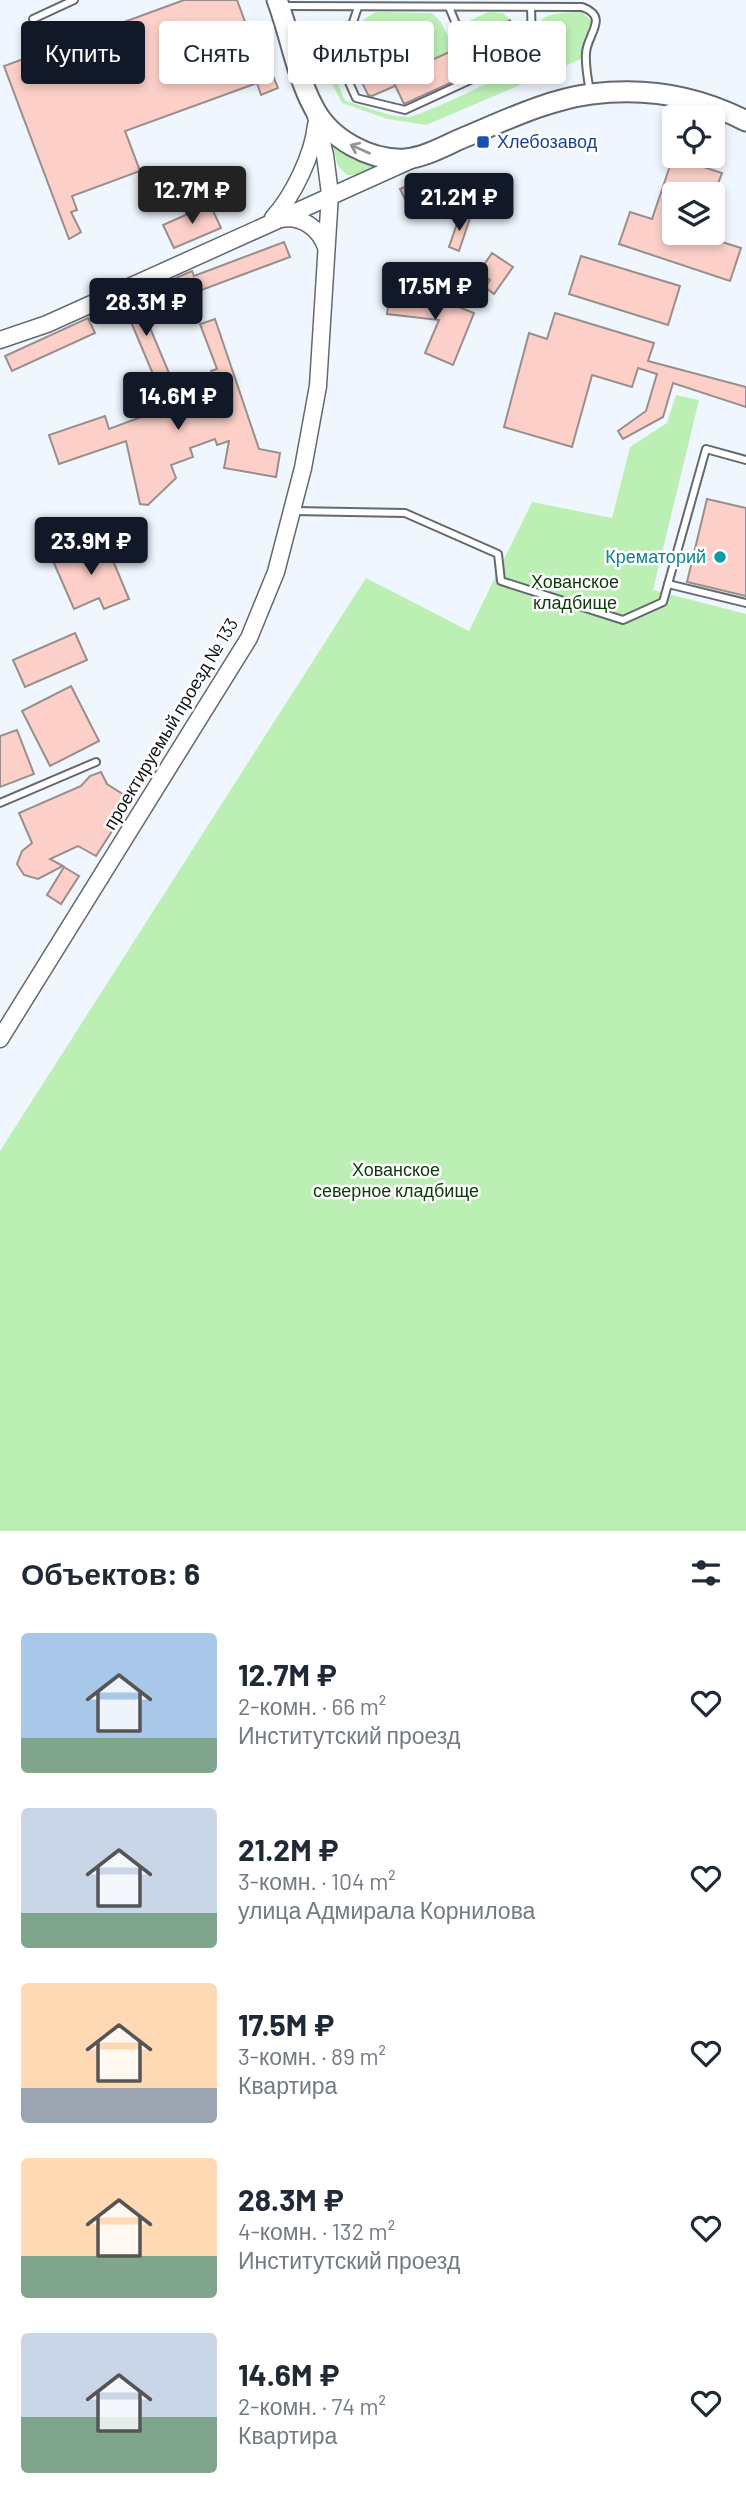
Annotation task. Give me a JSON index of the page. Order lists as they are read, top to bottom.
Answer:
{
  "streets": {
    "street": ["проектируемый проезд № 133"]
  },
  "parks": ["Хованское кладбище", "Хованское северное кладбище"],
  "places": {
    "transit": ["Хлебозавод"],
    "other": ["Крематорий"]
  },
  "page": {
    "chip": [
      "Купить",
      "Снять",
      "Фильтры",
      "Новое"
    ],
    "price": [
      "12.7M ₽",
      "21.2M ₽",
      "17.5M ₽",
      "28.3M ₽",
      "14.6M ₽",
      "23.9M ₽"
    ],
    "heading": "Объектов: 6",
    "list": [
      {
        "name": "12.7M ₽",
        "note": "2-комн. · 66 m² · Институтский проезд"
      },
      {
        "name": "21.2M ₽",
        "note": "3-комн. · 104 m² · улица Адмирала Корнилова"
      },
      {
        "name": "17.5M ₽",
        "note": "3-комн. · 89 m² · Квартира"
      },
      {
        "name": "28.3M ₽",
        "note": "4-комн. · 132 m² · Институтский проезд"
      },
      {
        "name": "14.6M ₽",
        "note": "2-комн. · 74 m² · Квартира"
      }
    ]
  }
}
